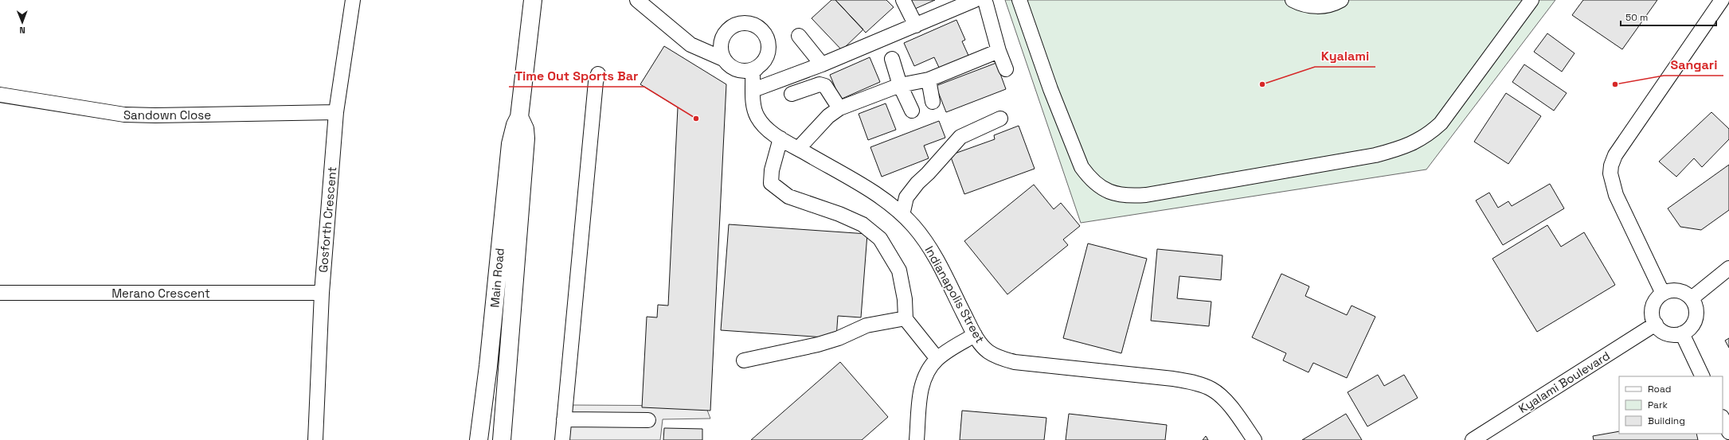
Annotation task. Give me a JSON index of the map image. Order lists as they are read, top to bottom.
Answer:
{
  "streets": {
    "main road": ["Main Road"],
    "street": [
      "Sandown Close",
      "Gosforth Crescent",
      "Merano Crescent",
      "Indianapolis Street",
      "Kyalami Boulevard"
    ]
  },
  "crossings": [
    ["Sandown Close", "Gosforth Crescent"],
    ["Gosforth Crescent", "Merano Crescent"]
  ],
  "places": ["Kyalami", "Sangari", "Time Out Sports Bar"],
  "legend": ["Road", "Park", "Building"],
  "scale_bar": "50 m",
  "north": "bottom"
}
